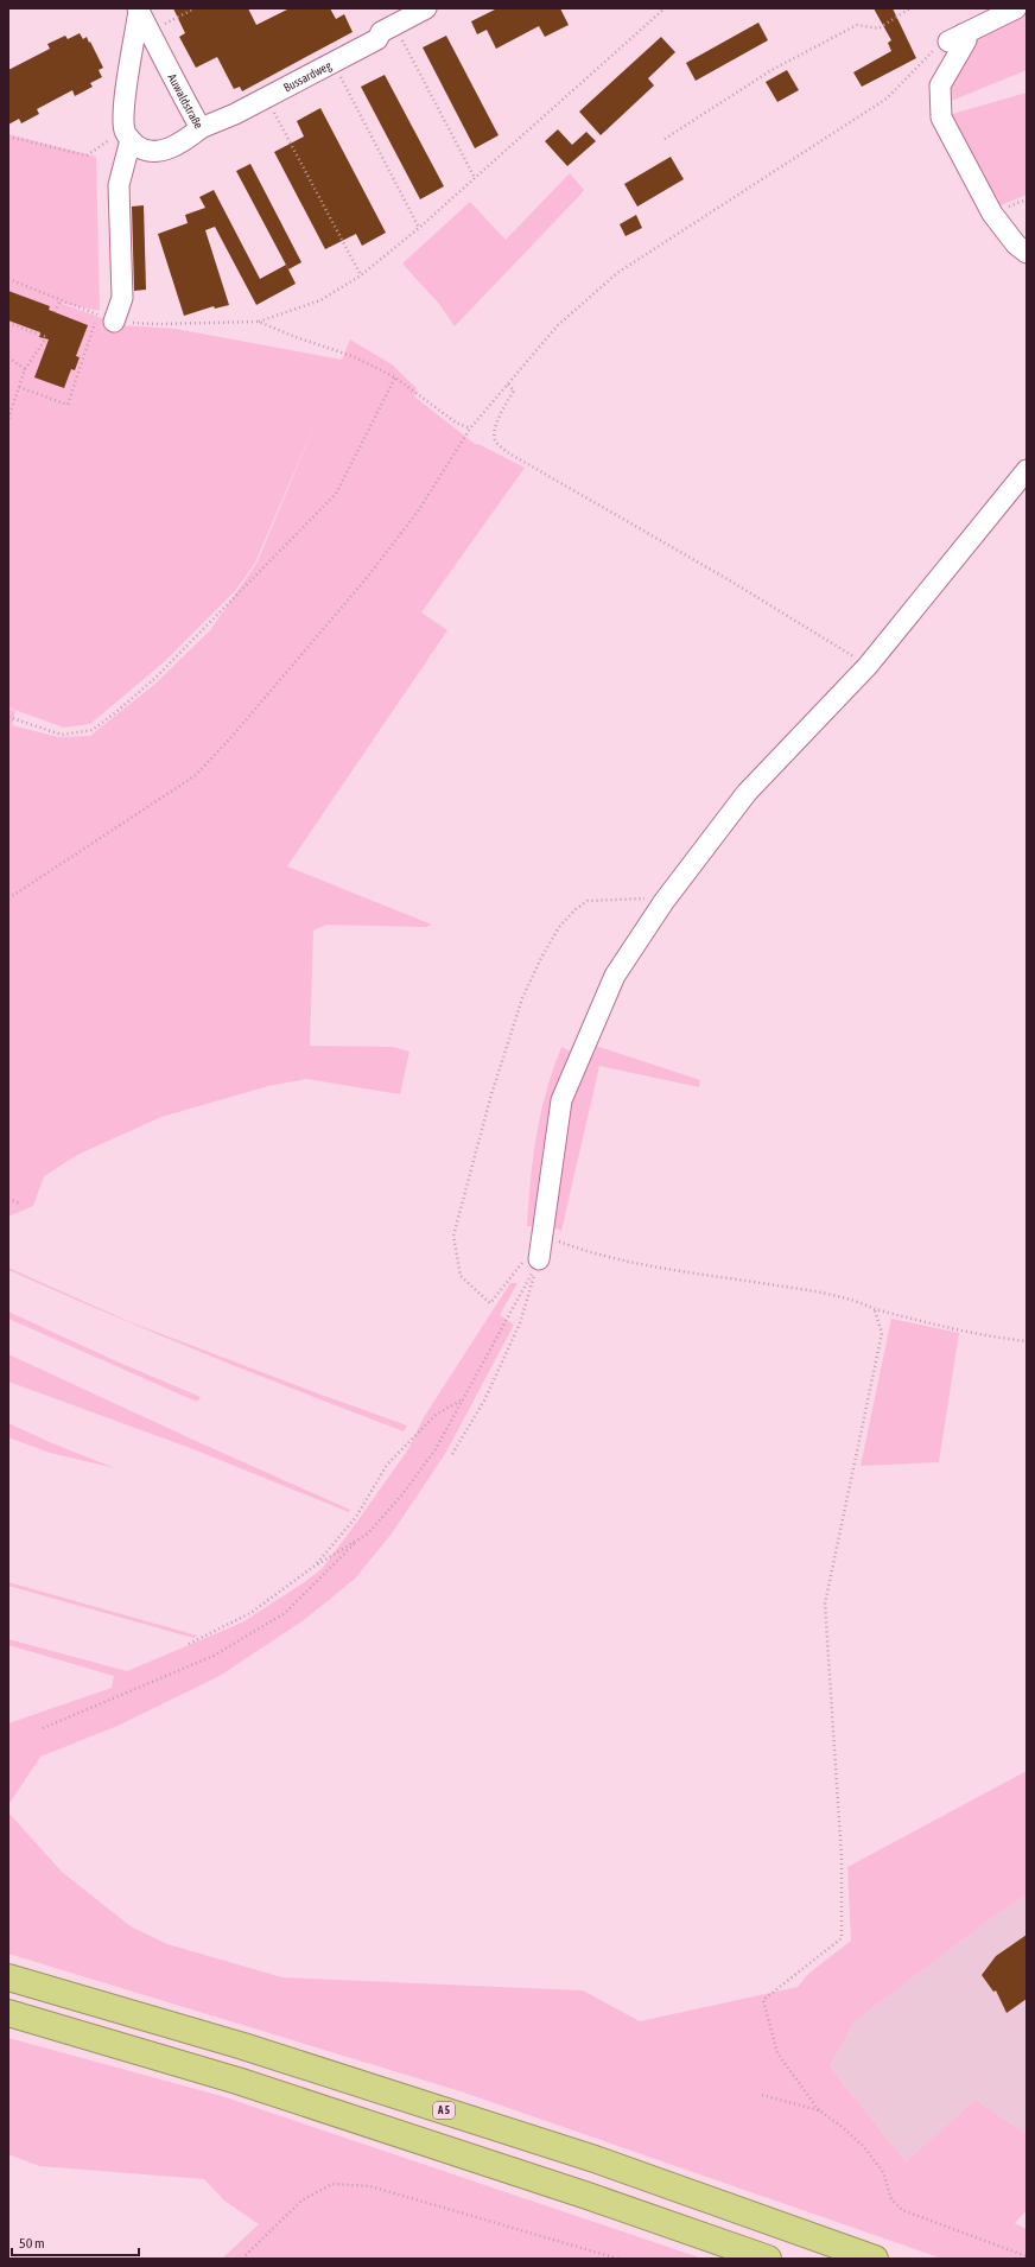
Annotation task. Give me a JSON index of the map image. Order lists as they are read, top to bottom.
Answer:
{
  "streets": {
    "highway": ["A 5"],
    "street": ["Bussardweg", "Auwaldstraße"]
  },
  "crossings": [
    ["Bussardweg", "Auwaldstraße"]
  ],
  "scale_bar": "50 m"
}
